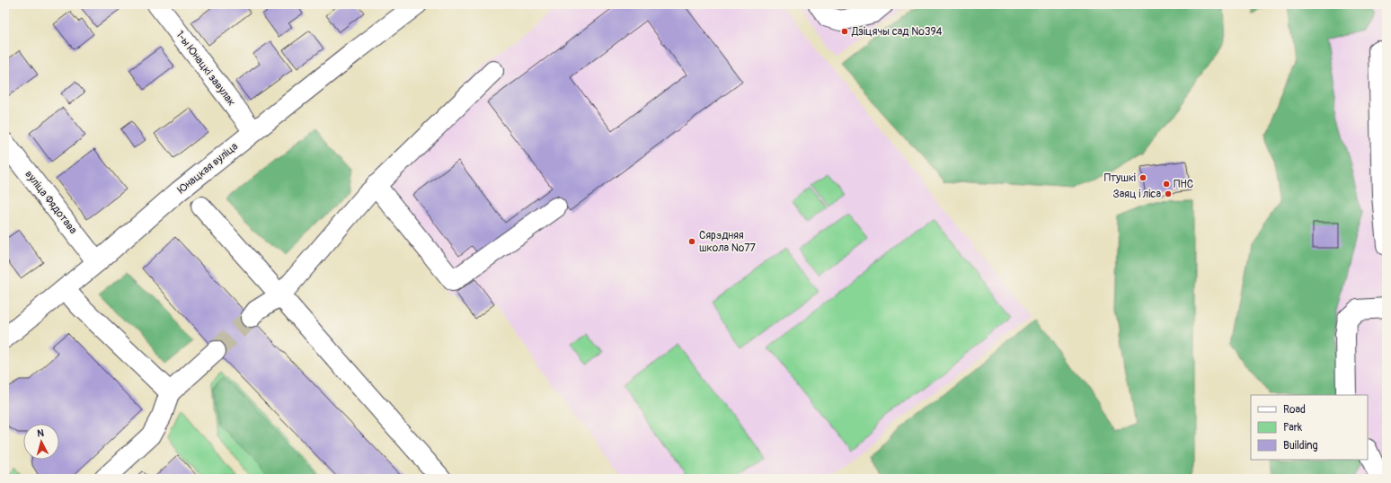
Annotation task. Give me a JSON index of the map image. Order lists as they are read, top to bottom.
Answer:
{
  "streets": {
    "street": ["1-ы Юнацкі завулак", "Юнацкая вуліца", "вуліца Фядотава"]
  },
  "crossings": [
    ["1-ы Юнацкі завулак", "Юнацкая вуліца"],
    ["Юнацкая вуліца", "вуліца Фядотава"]
  ],
  "places": [
    "Дзіцячы сад №394",
    "Птушкі",
    "ПНС",
    "Заяц і ліса",
    "Сярэдняя школа №77"
  ],
  "legend": ["Road", "Park", "Building"],
  "north": "top"
}
